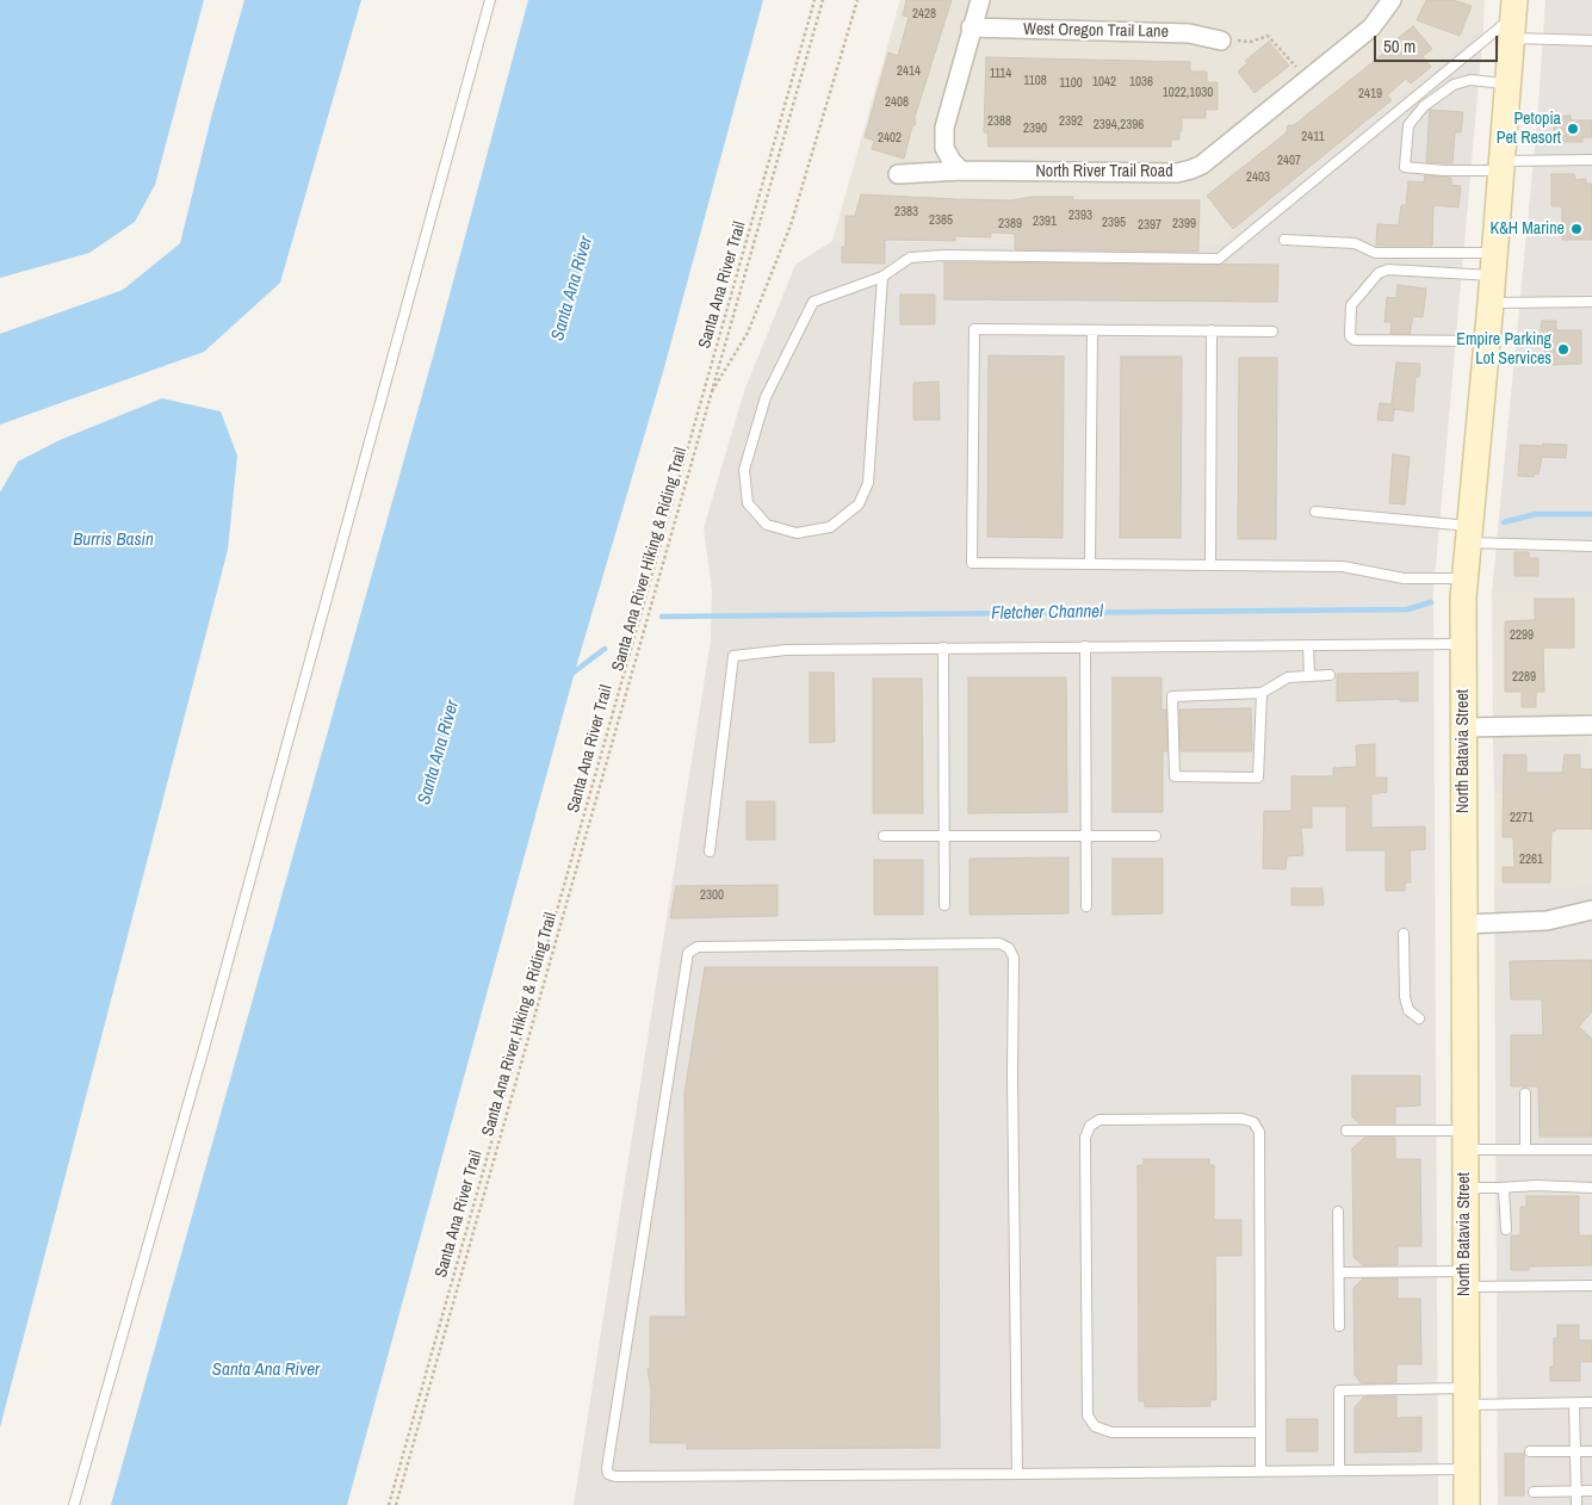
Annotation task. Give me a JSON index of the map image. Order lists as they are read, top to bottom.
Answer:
{
  "streets": {
    "main road": ["North Batavia Street"],
    "street": ["West Oregon Trail Lane", "North River Trail Road"],
    "path": ["Santa Ana River Trail", "Santa Ana River Hiking & Riding Trail"]
  },
  "water": ["Santa Ana River", "Burris Basin", "Fletcher Channel"],
  "places": ["Petopia Pet Resort", "K&H Marine", "Empire Parking Lot Services"],
  "house_numbers": [
    "2428",
    "2414",
    "1114",
    "1108",
    "1042",
    "1036",
    "1100",
    "1022,1030",
    "2419",
    "2408",
    "2388",
    "2392",
    "2394,2396",
    "2390",
    "2411",
    "2402",
    "2407",
    "2403",
    "2383",
    "2393",
    "2385",
    "2391",
    "2395",
    "2389",
    "2399",
    "2397",
    "2299",
    "2289",
    "2271",
    "2261",
    "2300"
  ],
  "scale_bar": "50 m"
}
